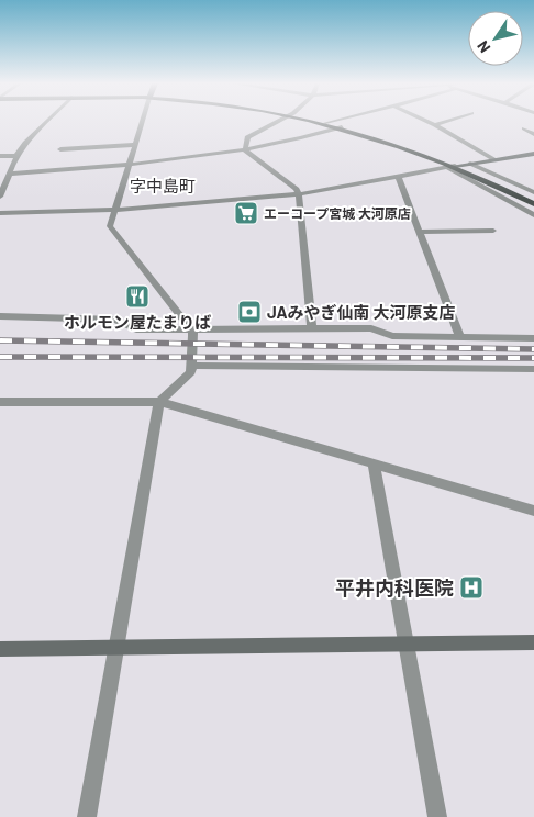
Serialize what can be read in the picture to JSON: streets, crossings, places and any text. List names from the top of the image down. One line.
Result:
{"districts":["字中島町"],"places":{"supermarket":["エーコープ宮城 大河原店"],"restaurant":["ホルモン屋たまりば"],"bank":["JAみやぎ仙南 大河原支店"],"hospital":["平井内科医院"]},"north":"bottom left"}
